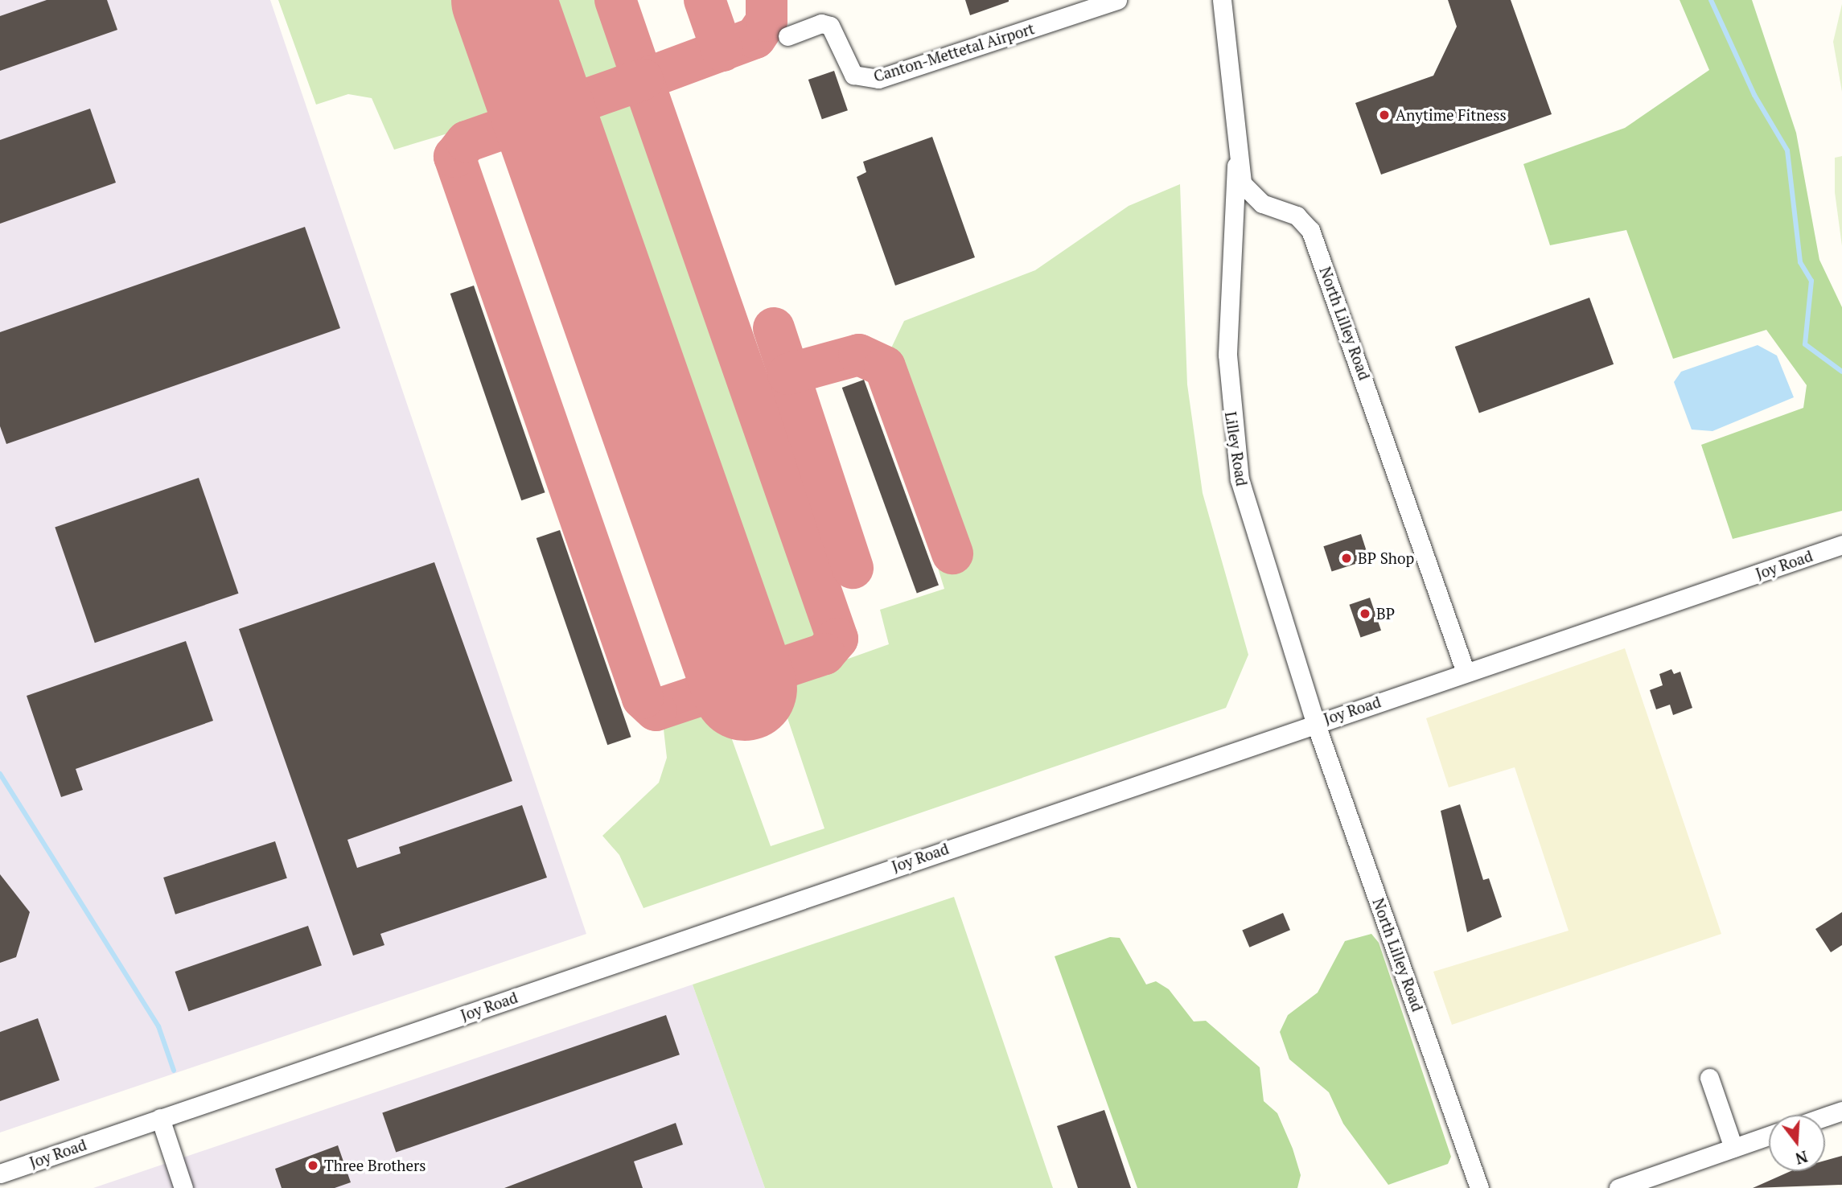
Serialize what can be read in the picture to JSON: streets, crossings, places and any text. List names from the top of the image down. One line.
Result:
{"streets":{"street":["Canton-Mettetal Airport","North Lilley Road","Lilley Road","Joy Road"]},"crossings":[["North Lilley Road","Lilley Road"],["North Lilley Road","Joy Road"],["Lilley Road","Joy Road"]],"places":["Anytime Fitness","BP Shop","BP","Three Brothers"],"north":"bottom"}
